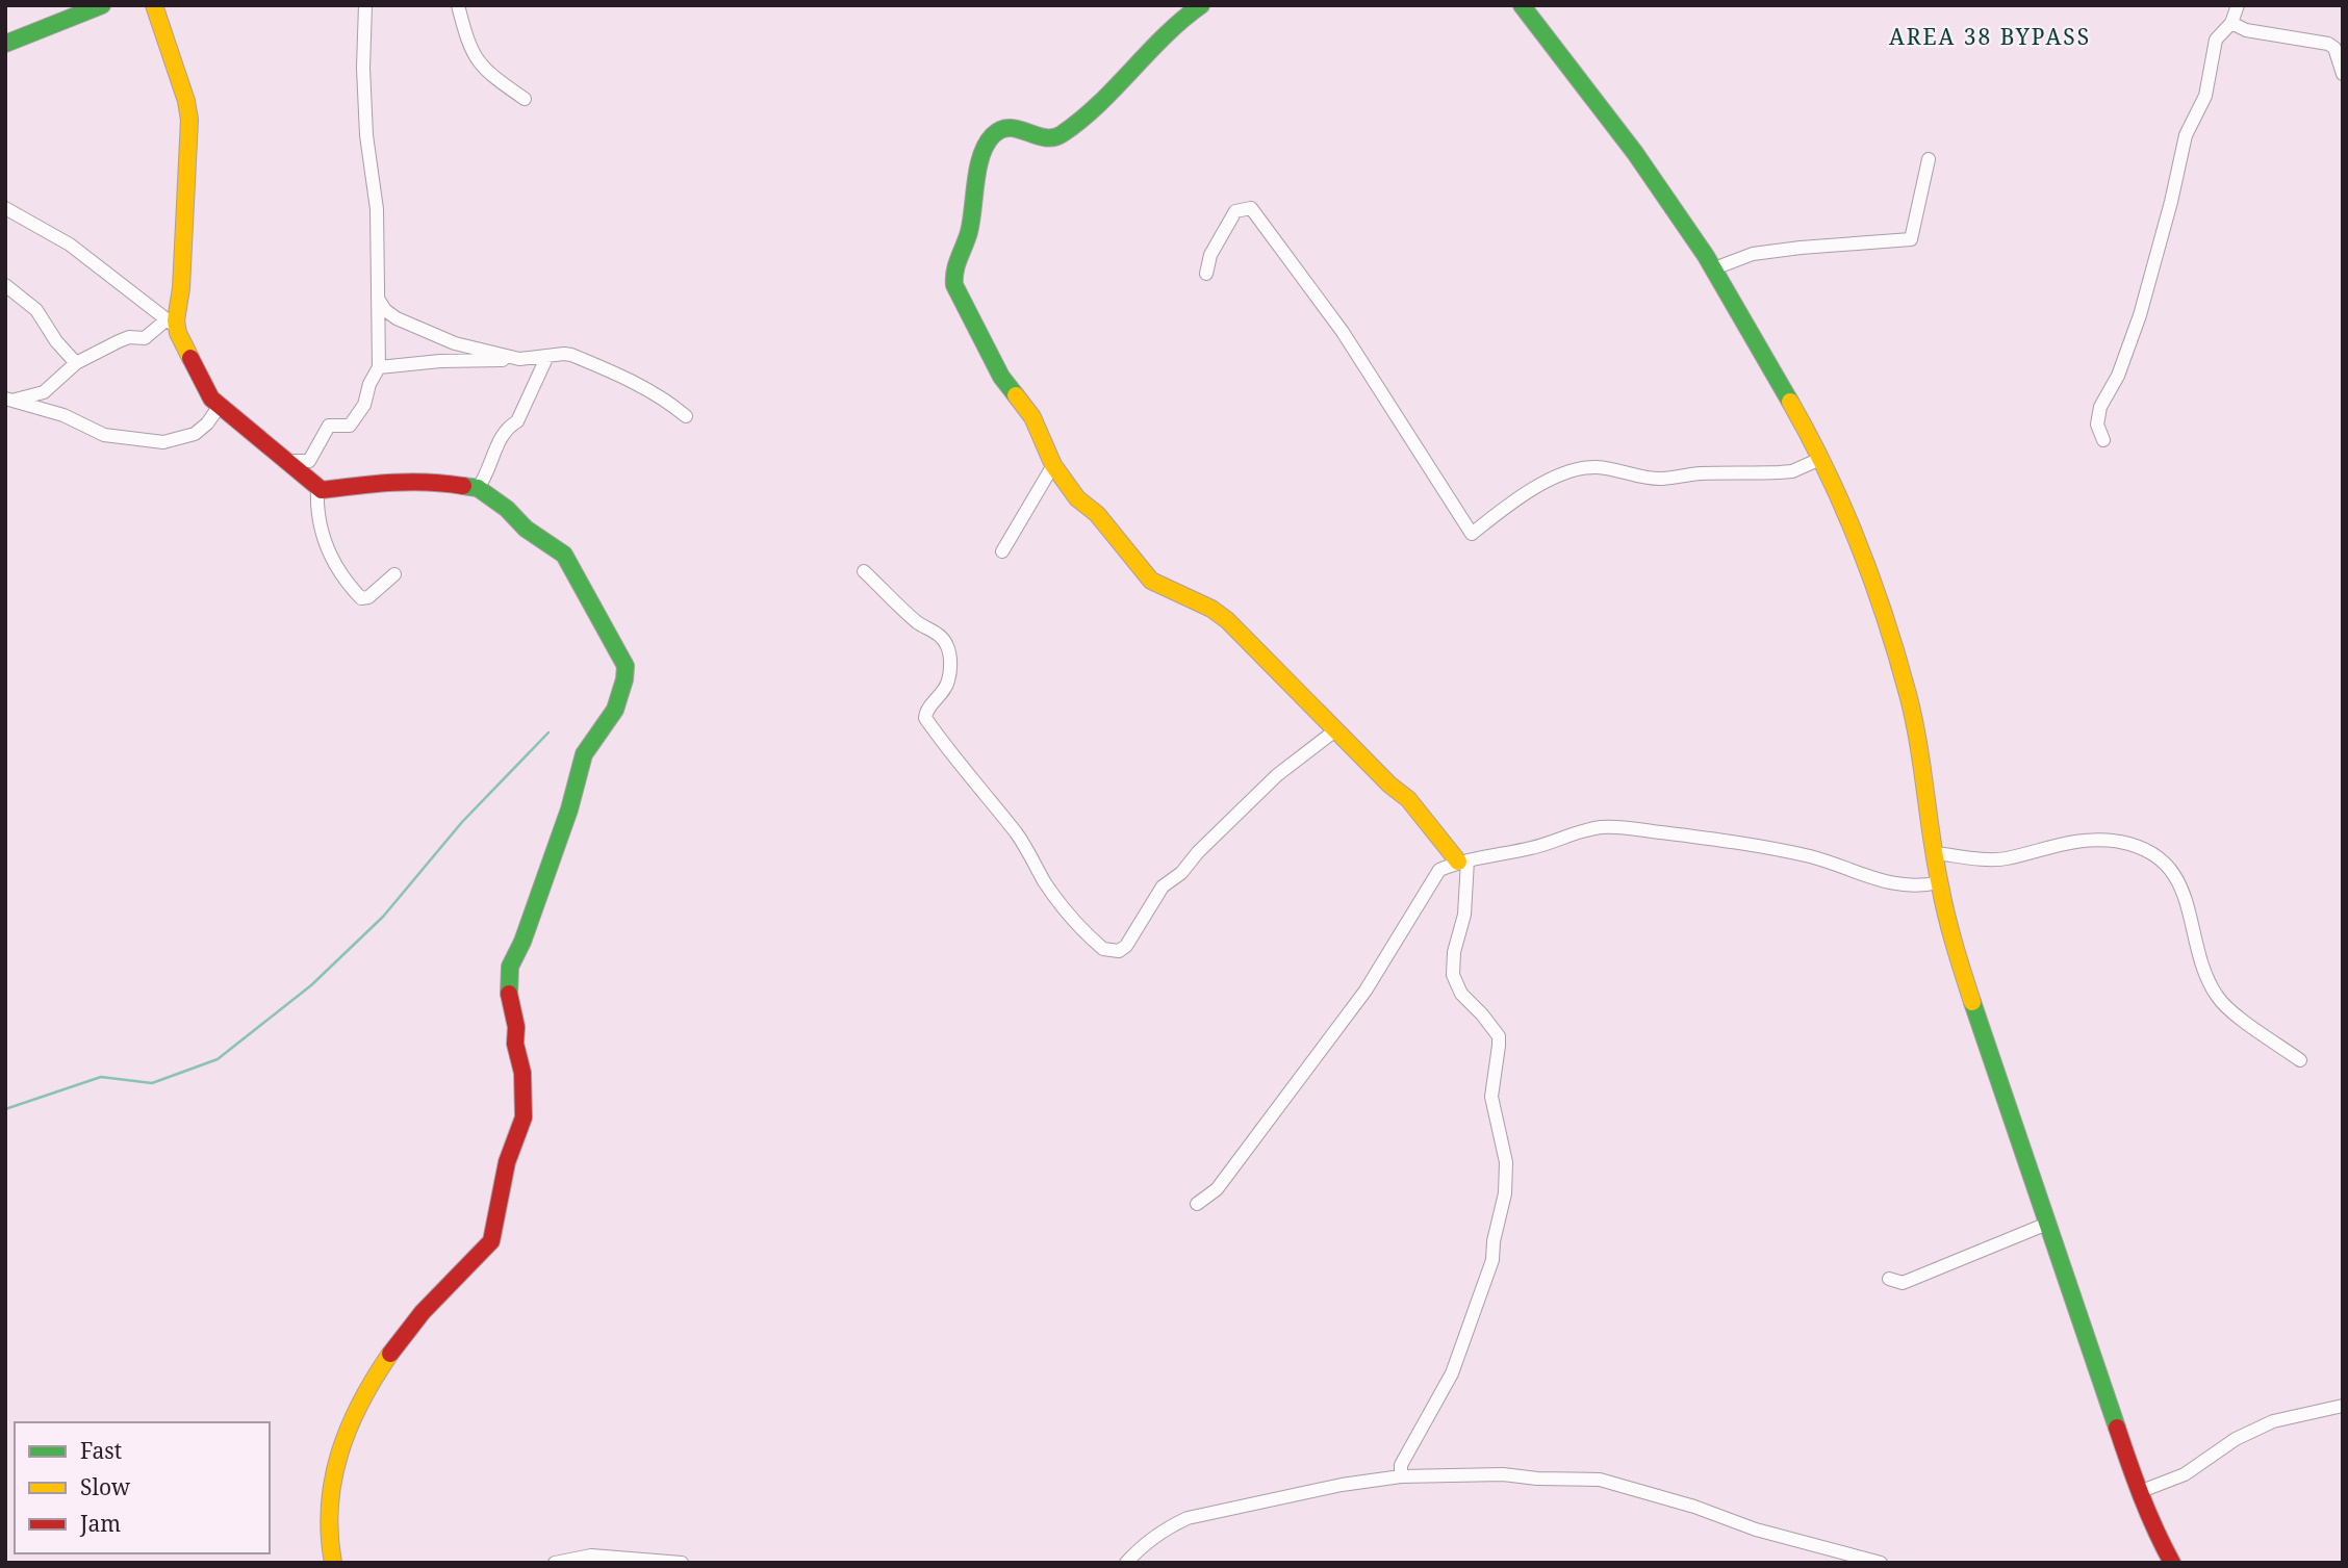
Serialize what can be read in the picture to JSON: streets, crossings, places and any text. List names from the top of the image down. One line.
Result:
{"districts":["AREA 38 BYPASS"],"legend":["Fast","Slow","Jam"]}
